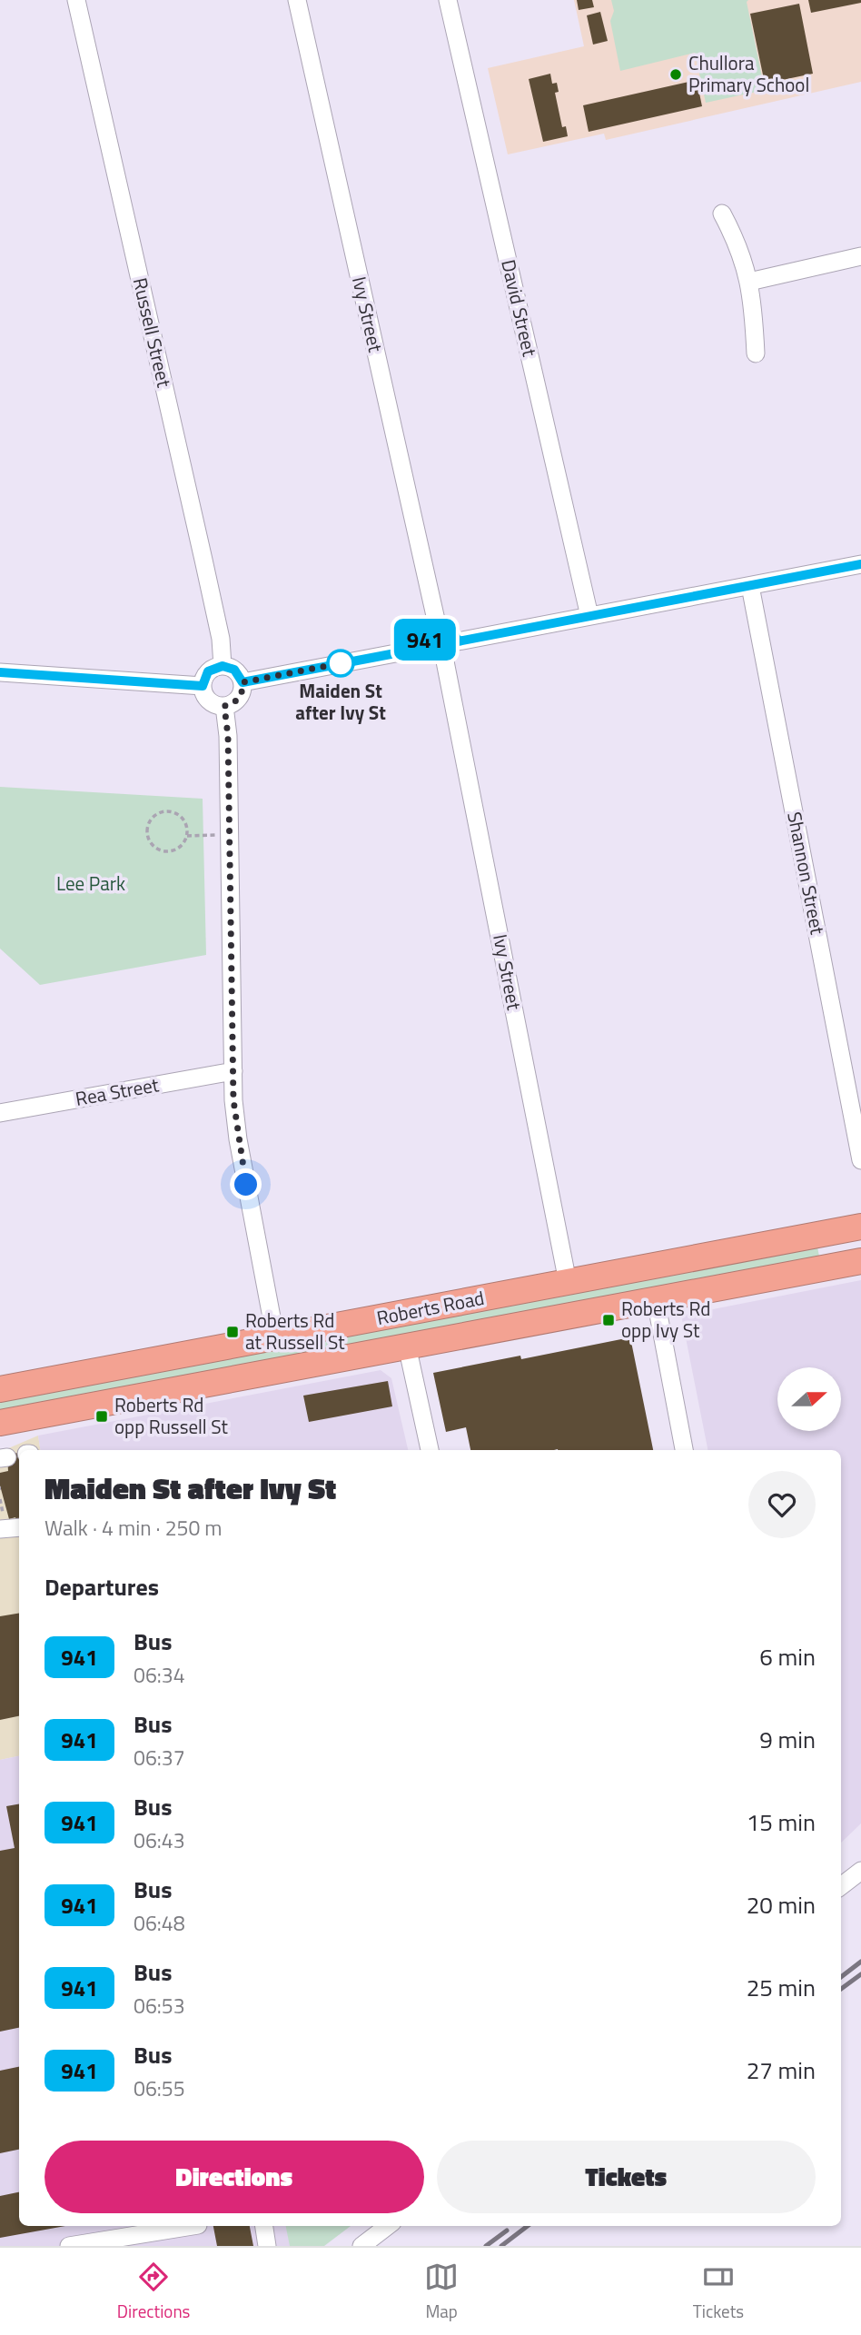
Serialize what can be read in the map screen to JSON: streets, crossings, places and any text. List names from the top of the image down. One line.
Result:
{"streets":{"highway":["Roberts Road"],"street":["David Street","Ivy Street","Russell Street","Shannon Street","Rea Street"]},"crossings":[["Ivy Street","Roberts Road"]],"parks":["Lee Park"],"places":{"other":["Chullora Primary School","Maiden St after Ivy St"],"transit":["Roberts Rd opp Ivy St","Roberts Rd at Russell St","Roberts Rd opp Russell St"]},"lines":["bus line 941"],"north":"right","page":{"on_map":"941","heading":[["Maiden St after Ivy St","Walk · 4 min · 250 m"],"Departures"],"list":[{"mark":"941","name":"Bus","note":"06:34","value":"6 min"},{"mark":"941","name":"Bus","note":"06:37","value":"9 min"},{"mark":"941","name":"Bus","note":"06:43","value":"15 min"},{"mark":"941","name":"Bus","note":"06:48","value":"20 min"},{"mark":"941","name":"Bus","note":"06:53","value":"25 min"},{"mark":"941","name":"Bus","note":"06:55","value":"27 min"}],"buttons":["Directions","Tickets"],"tabs":["Directions","Map","Tickets"]}}
